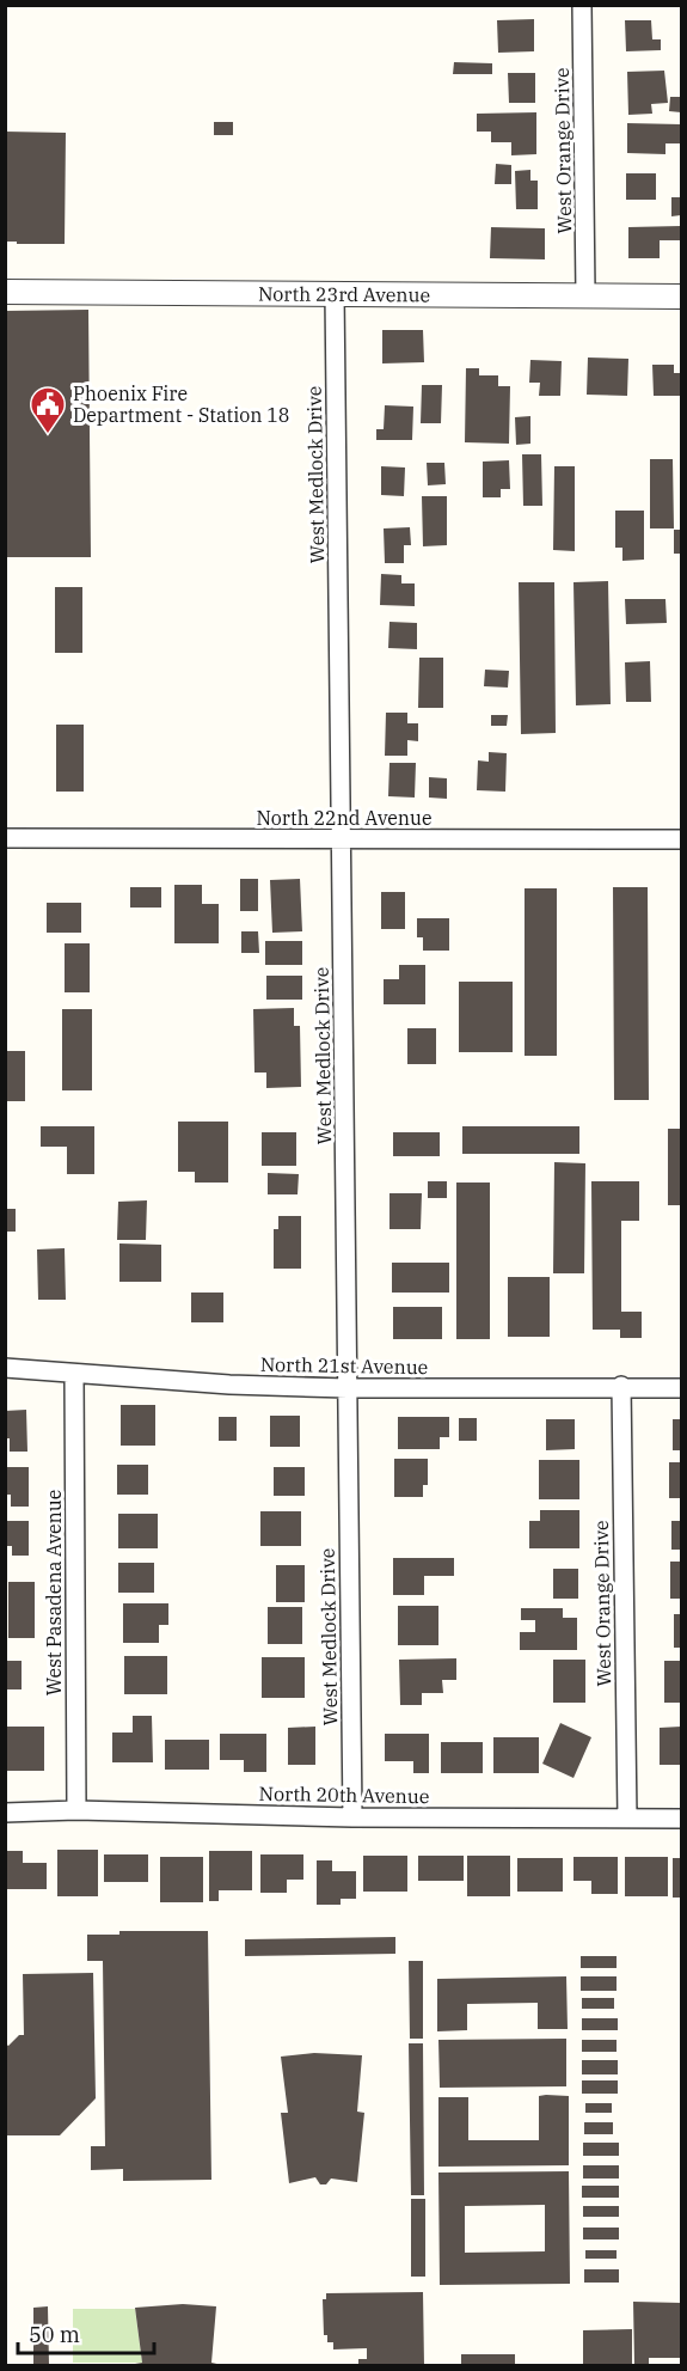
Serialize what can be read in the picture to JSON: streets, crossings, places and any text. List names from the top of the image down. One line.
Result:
{"streets":{"street":["West Orange Drive","North 23rd Avenue","West Medlock Drive","North 22nd Avenue","North 21st Avenue","West Pasadena Avenue","North 20th Avenue"]},"crossings":[["West Orange Drive","North 23rd Avenue"],["West Orange Drive","North 21st Avenue"],["West Orange Drive","North 20th Avenue"],["North 23rd Avenue","West Medlock Drive"],["West Medlock Drive","North 22nd Avenue"],["West Medlock Drive","North 21st Avenue"],["West Medlock Drive","North 20th Avenue"],["North 21st Avenue","West Pasadena Avenue"],["West Pasadena Avenue","North 20th Avenue"]],"places":{"public building":["Phoenix Fire Department - Station 18"]},"scale_bar":"50 m"}
